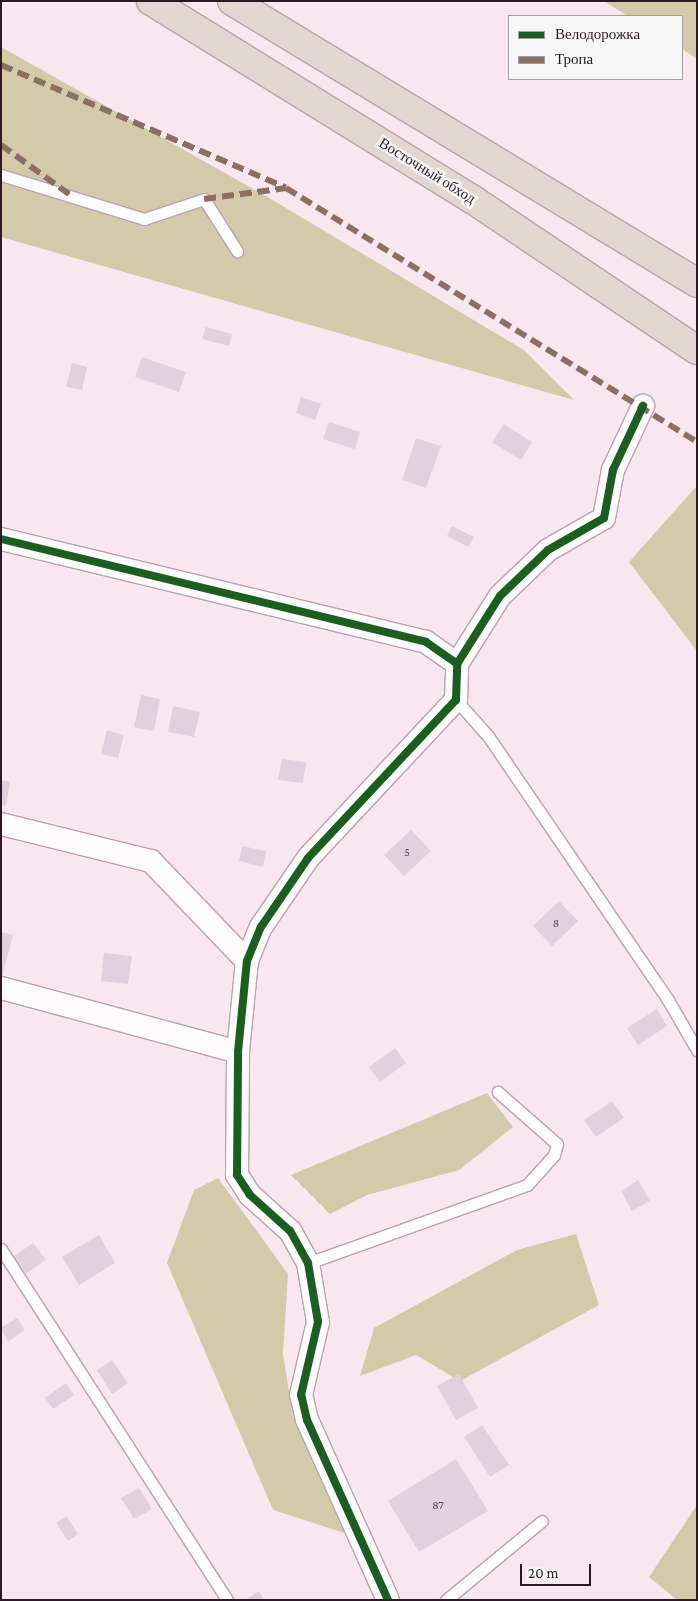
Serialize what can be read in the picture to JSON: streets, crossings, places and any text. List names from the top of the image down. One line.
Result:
{"streets":{"highway":["Восточный обход"]},"house_numbers":["5","8","87"],"legend":["Велодорожка","Тропа"],"scale_bar":"20 m"}
